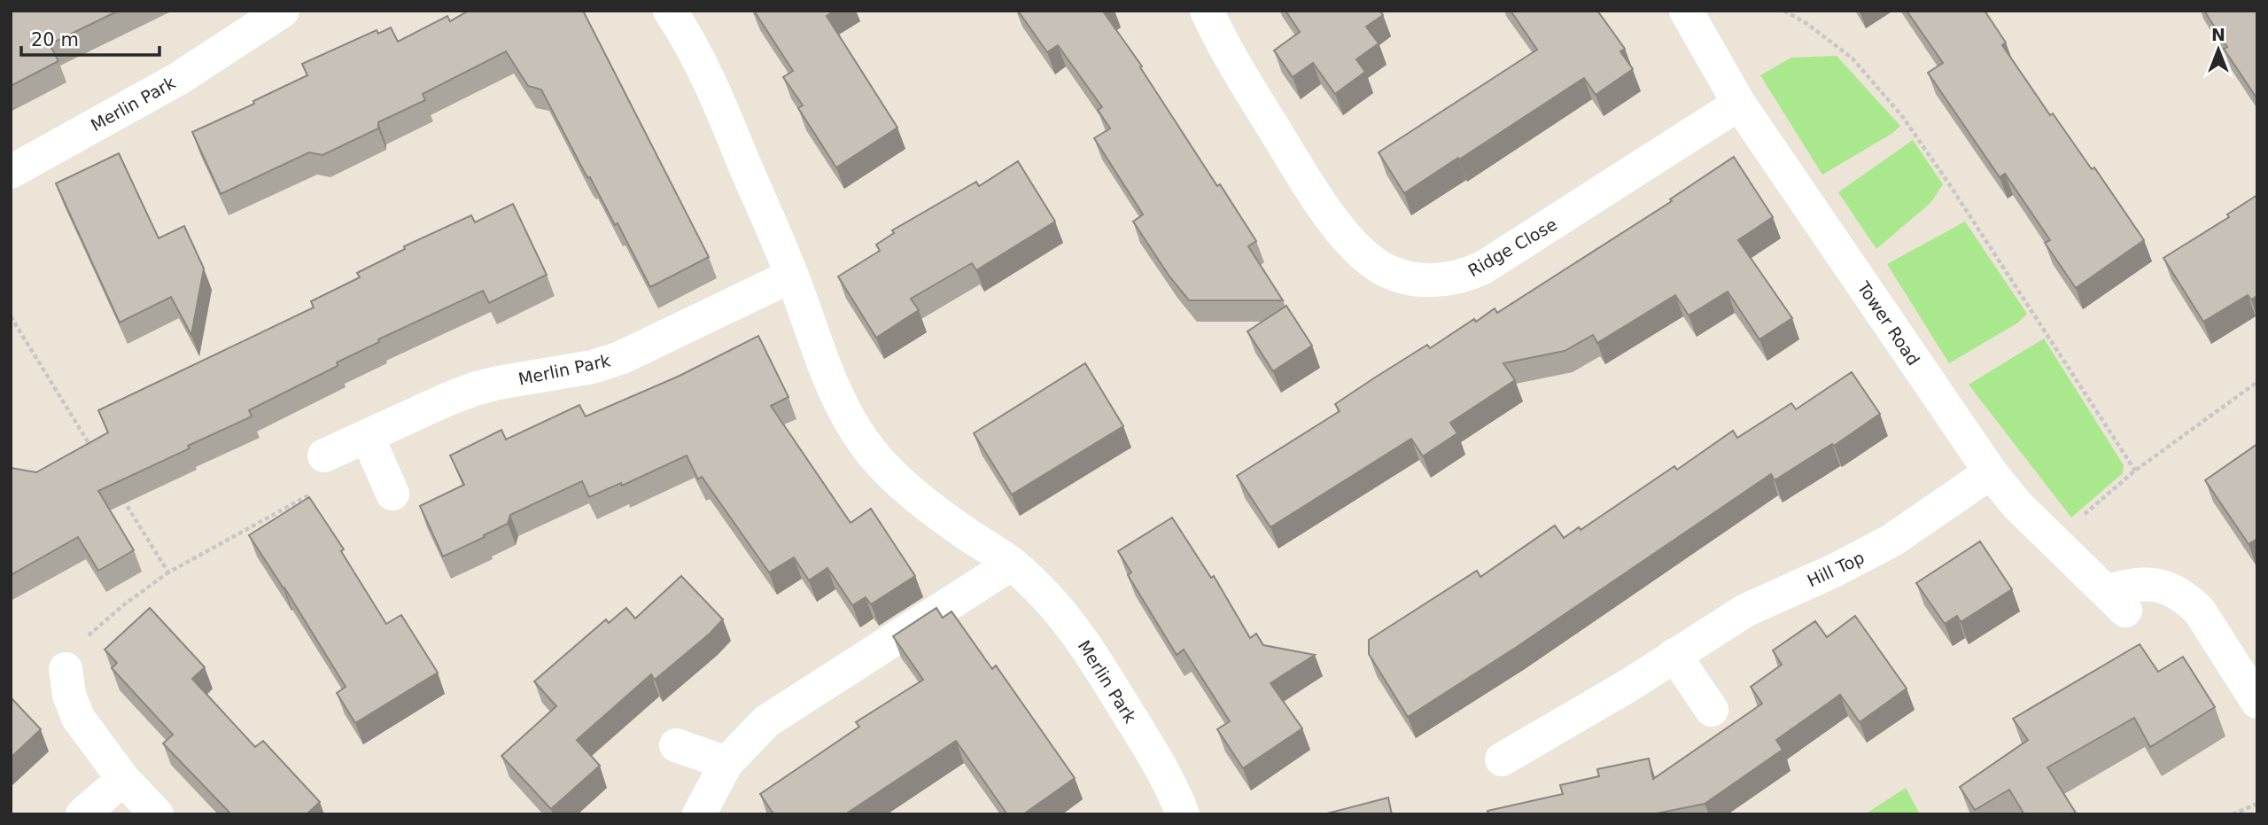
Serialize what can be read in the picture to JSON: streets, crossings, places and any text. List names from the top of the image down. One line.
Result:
{"streets":{"street":["Merlin Park","Ridge Close","Tower Road","Hill Top"]},"crossings":[["Ridge Close","Tower Road"],["Tower Road","Hill Top"]],"scale_bar":"20 m","north":"top"}
